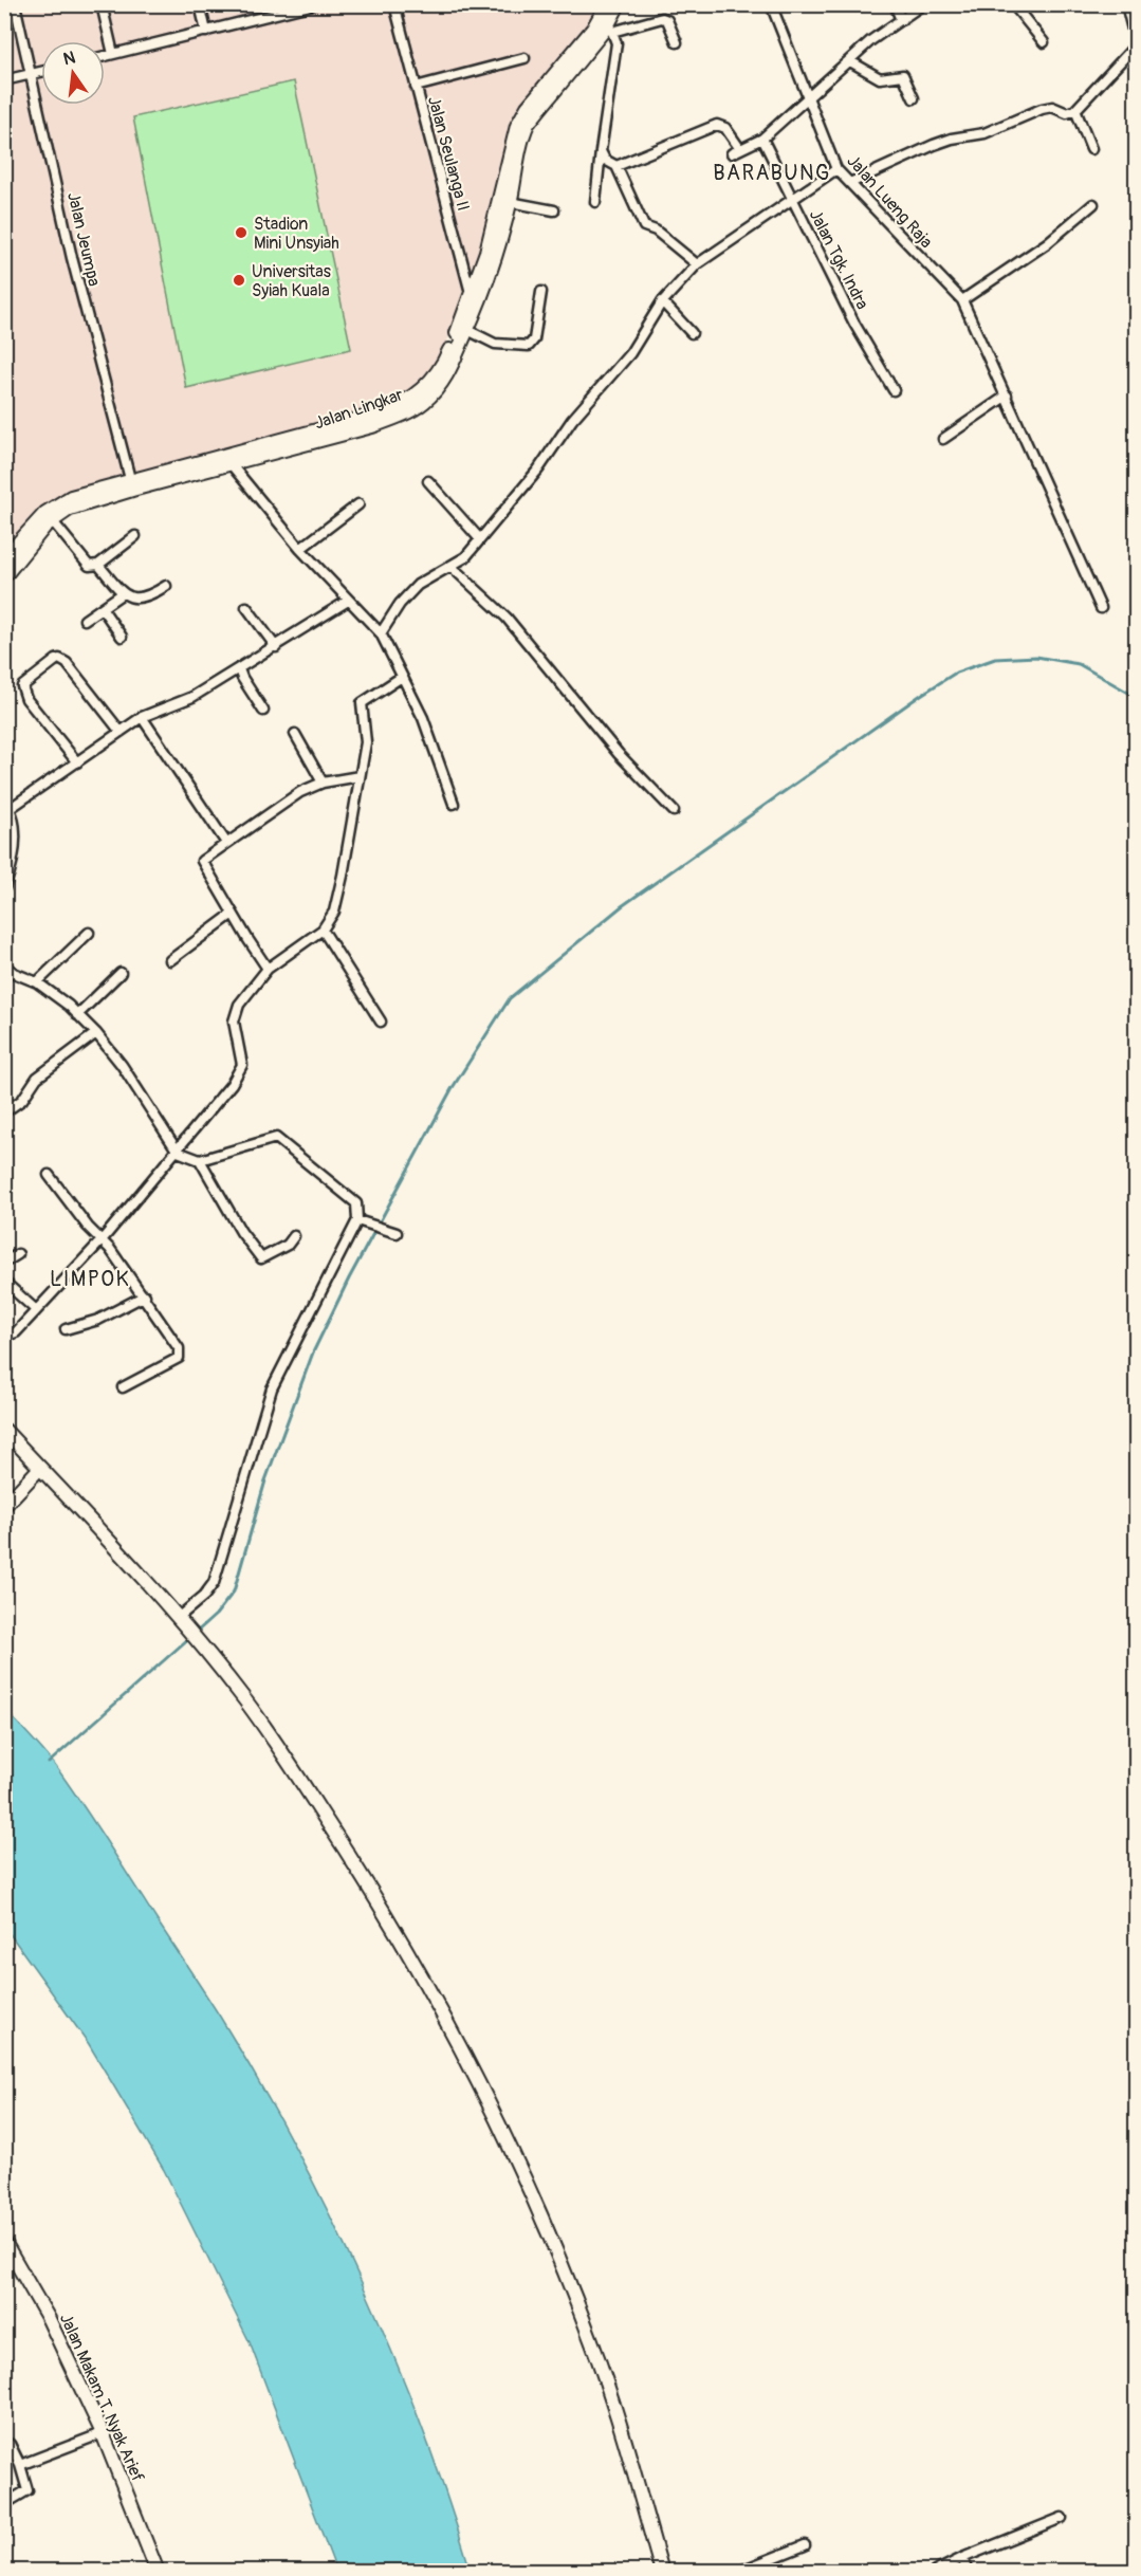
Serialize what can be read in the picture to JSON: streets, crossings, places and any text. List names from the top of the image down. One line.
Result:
{"streets":{"street":["Jalan Seulanga II","Jalan Lueng Raja","Jalan Jeumpa","Jalan Tgk. Indra","Jalan Lingkar","Jalan Makam T. Nyak Arief"]},"crossings":[["Jalan Seulanga II","Jalan Lingkar"]],"districts":["BARABUNG","LIMPOK"],"places":["Stadion Mini Unsyiah","Universitas Syiah Kuala"],"north":"top"}
